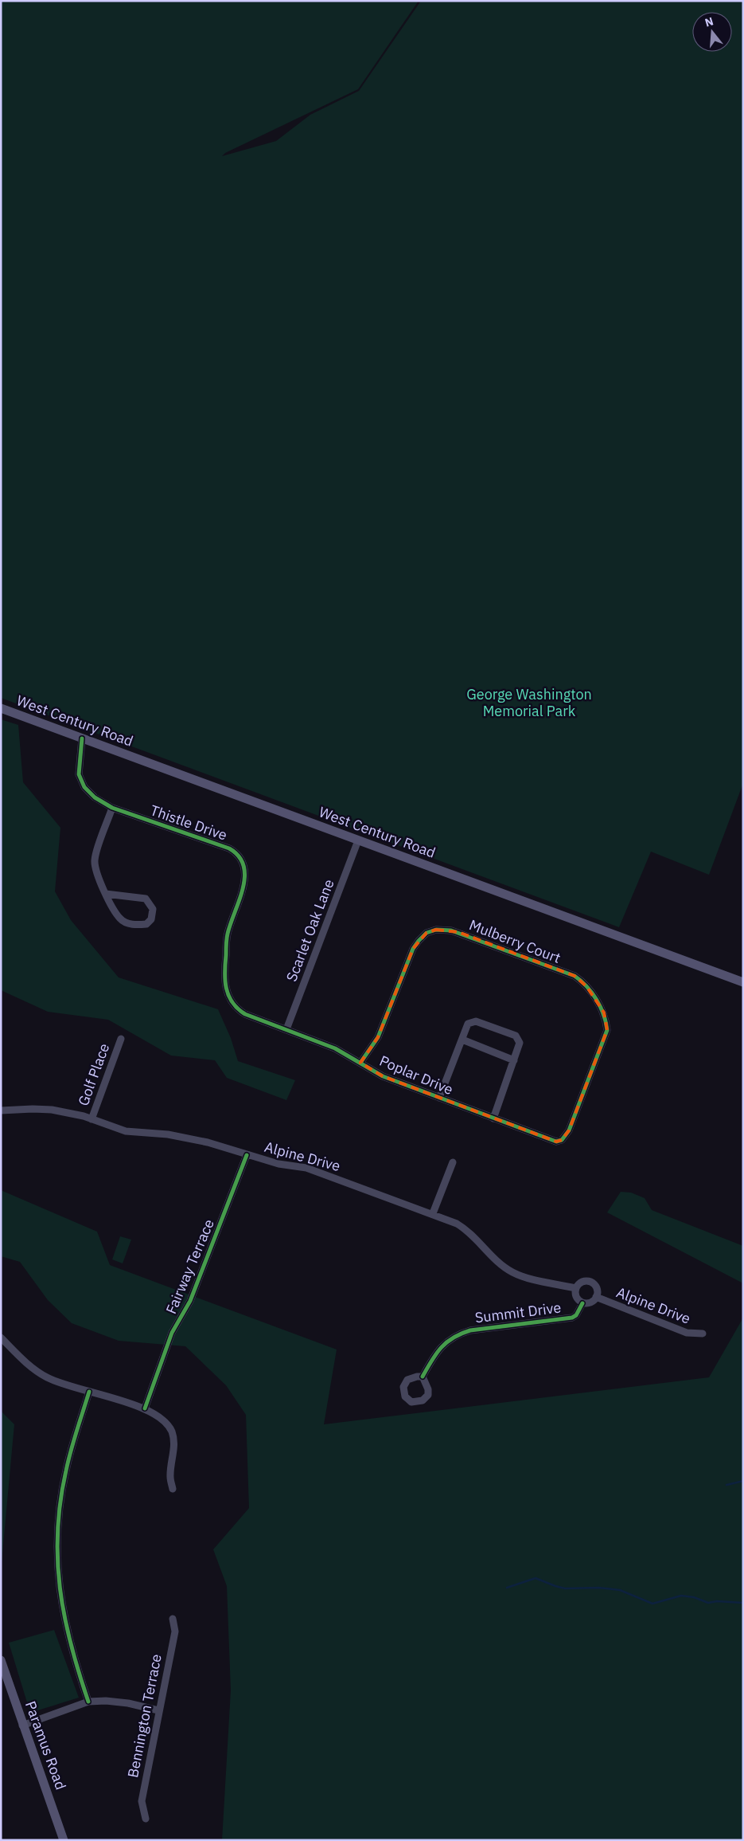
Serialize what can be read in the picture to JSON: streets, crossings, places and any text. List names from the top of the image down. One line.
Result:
{"streets":{"main road":["West Century Road","Paramus Road"],"street":["Thistle Drive","Scarlet Oak Lane","Mulberry Court","Golf Place","Poplar Drive","Alpine Drive","Fairway Terrace","Summit Drive","Bennington Terrace"]},"crossings":[["West Century Road","Thistle Drive"],["West Century Road","Scarlet Oak Lane"],["Thistle Drive","Poplar Drive"],["Scarlet Oak Lane","Poplar Drive"],["Mulberry Court","Poplar Drive"],["Golf Place","Alpine Drive"],["Alpine Drive","Fairway Terrace"],["Alpine Drive","Summit Drive"]],"parks":["George Washington Memorial Park"],"north":"top"}
